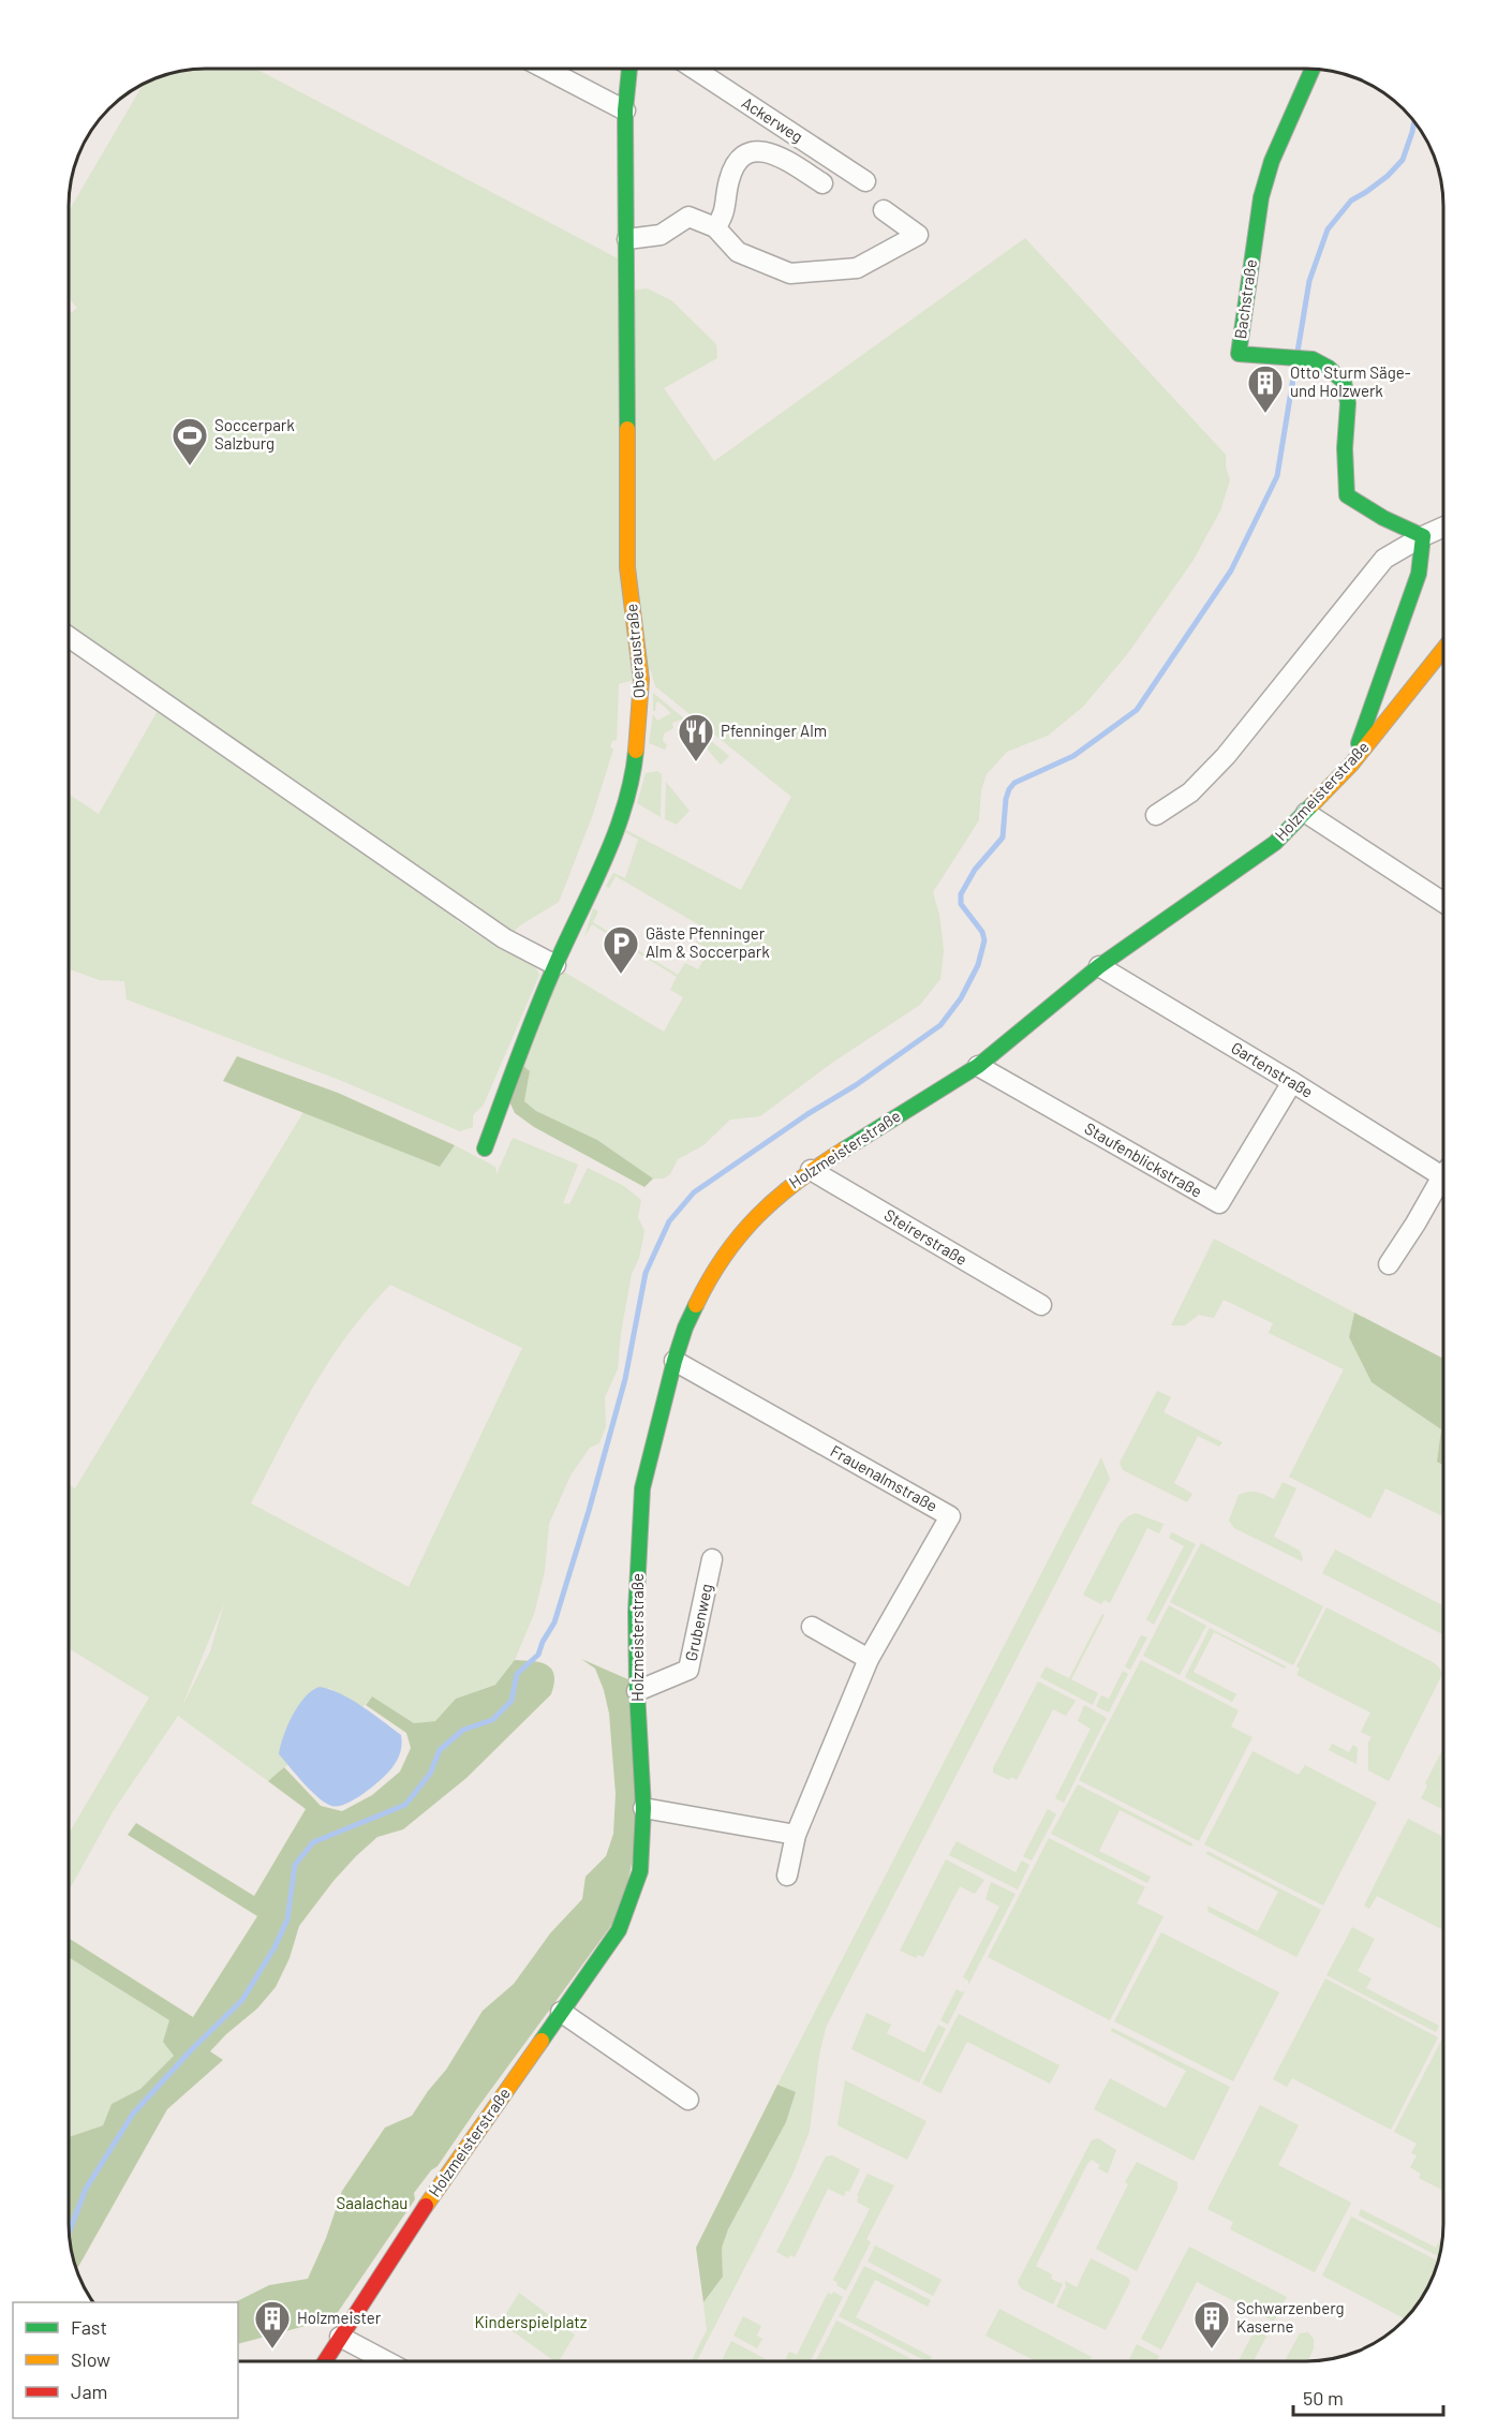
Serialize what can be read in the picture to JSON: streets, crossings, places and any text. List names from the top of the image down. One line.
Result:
{"streets":{"street":["Ackerweg","Bachstraße","Oberaustraße","Holzmeisterstraße","Gartenstraße","Staufenblickstraße","Steirerstraße","Frauenalmstraße","Grubenweg"]},"crossings":[["Holzmeisterstraße","Gartenstraße"],["Holzmeisterstraße","Staufenblickstraße"],["Holzmeisterstraße","Steirerstraße"],["Holzmeisterstraße","Frauenalmstraße"],["Holzmeisterstraße","Grubenweg"],["Gartenstraße","Staufenblickstraße"]],"parks":["Saalachau","Kinderspielplatz"],"places":{"building":["Otto Sturm Säge- und Holzwerk","Holzmeister","Schwarzenberg Kaserne"],"sports":["Soccerpark Salzburg"],"restaurant":["Pfenninger Alm"],"parking":["Gäste Pfenninger Alm & Soccerpark"]},"legend":["Fast","Slow","Jam"],"scale_bar":"50 m"}
